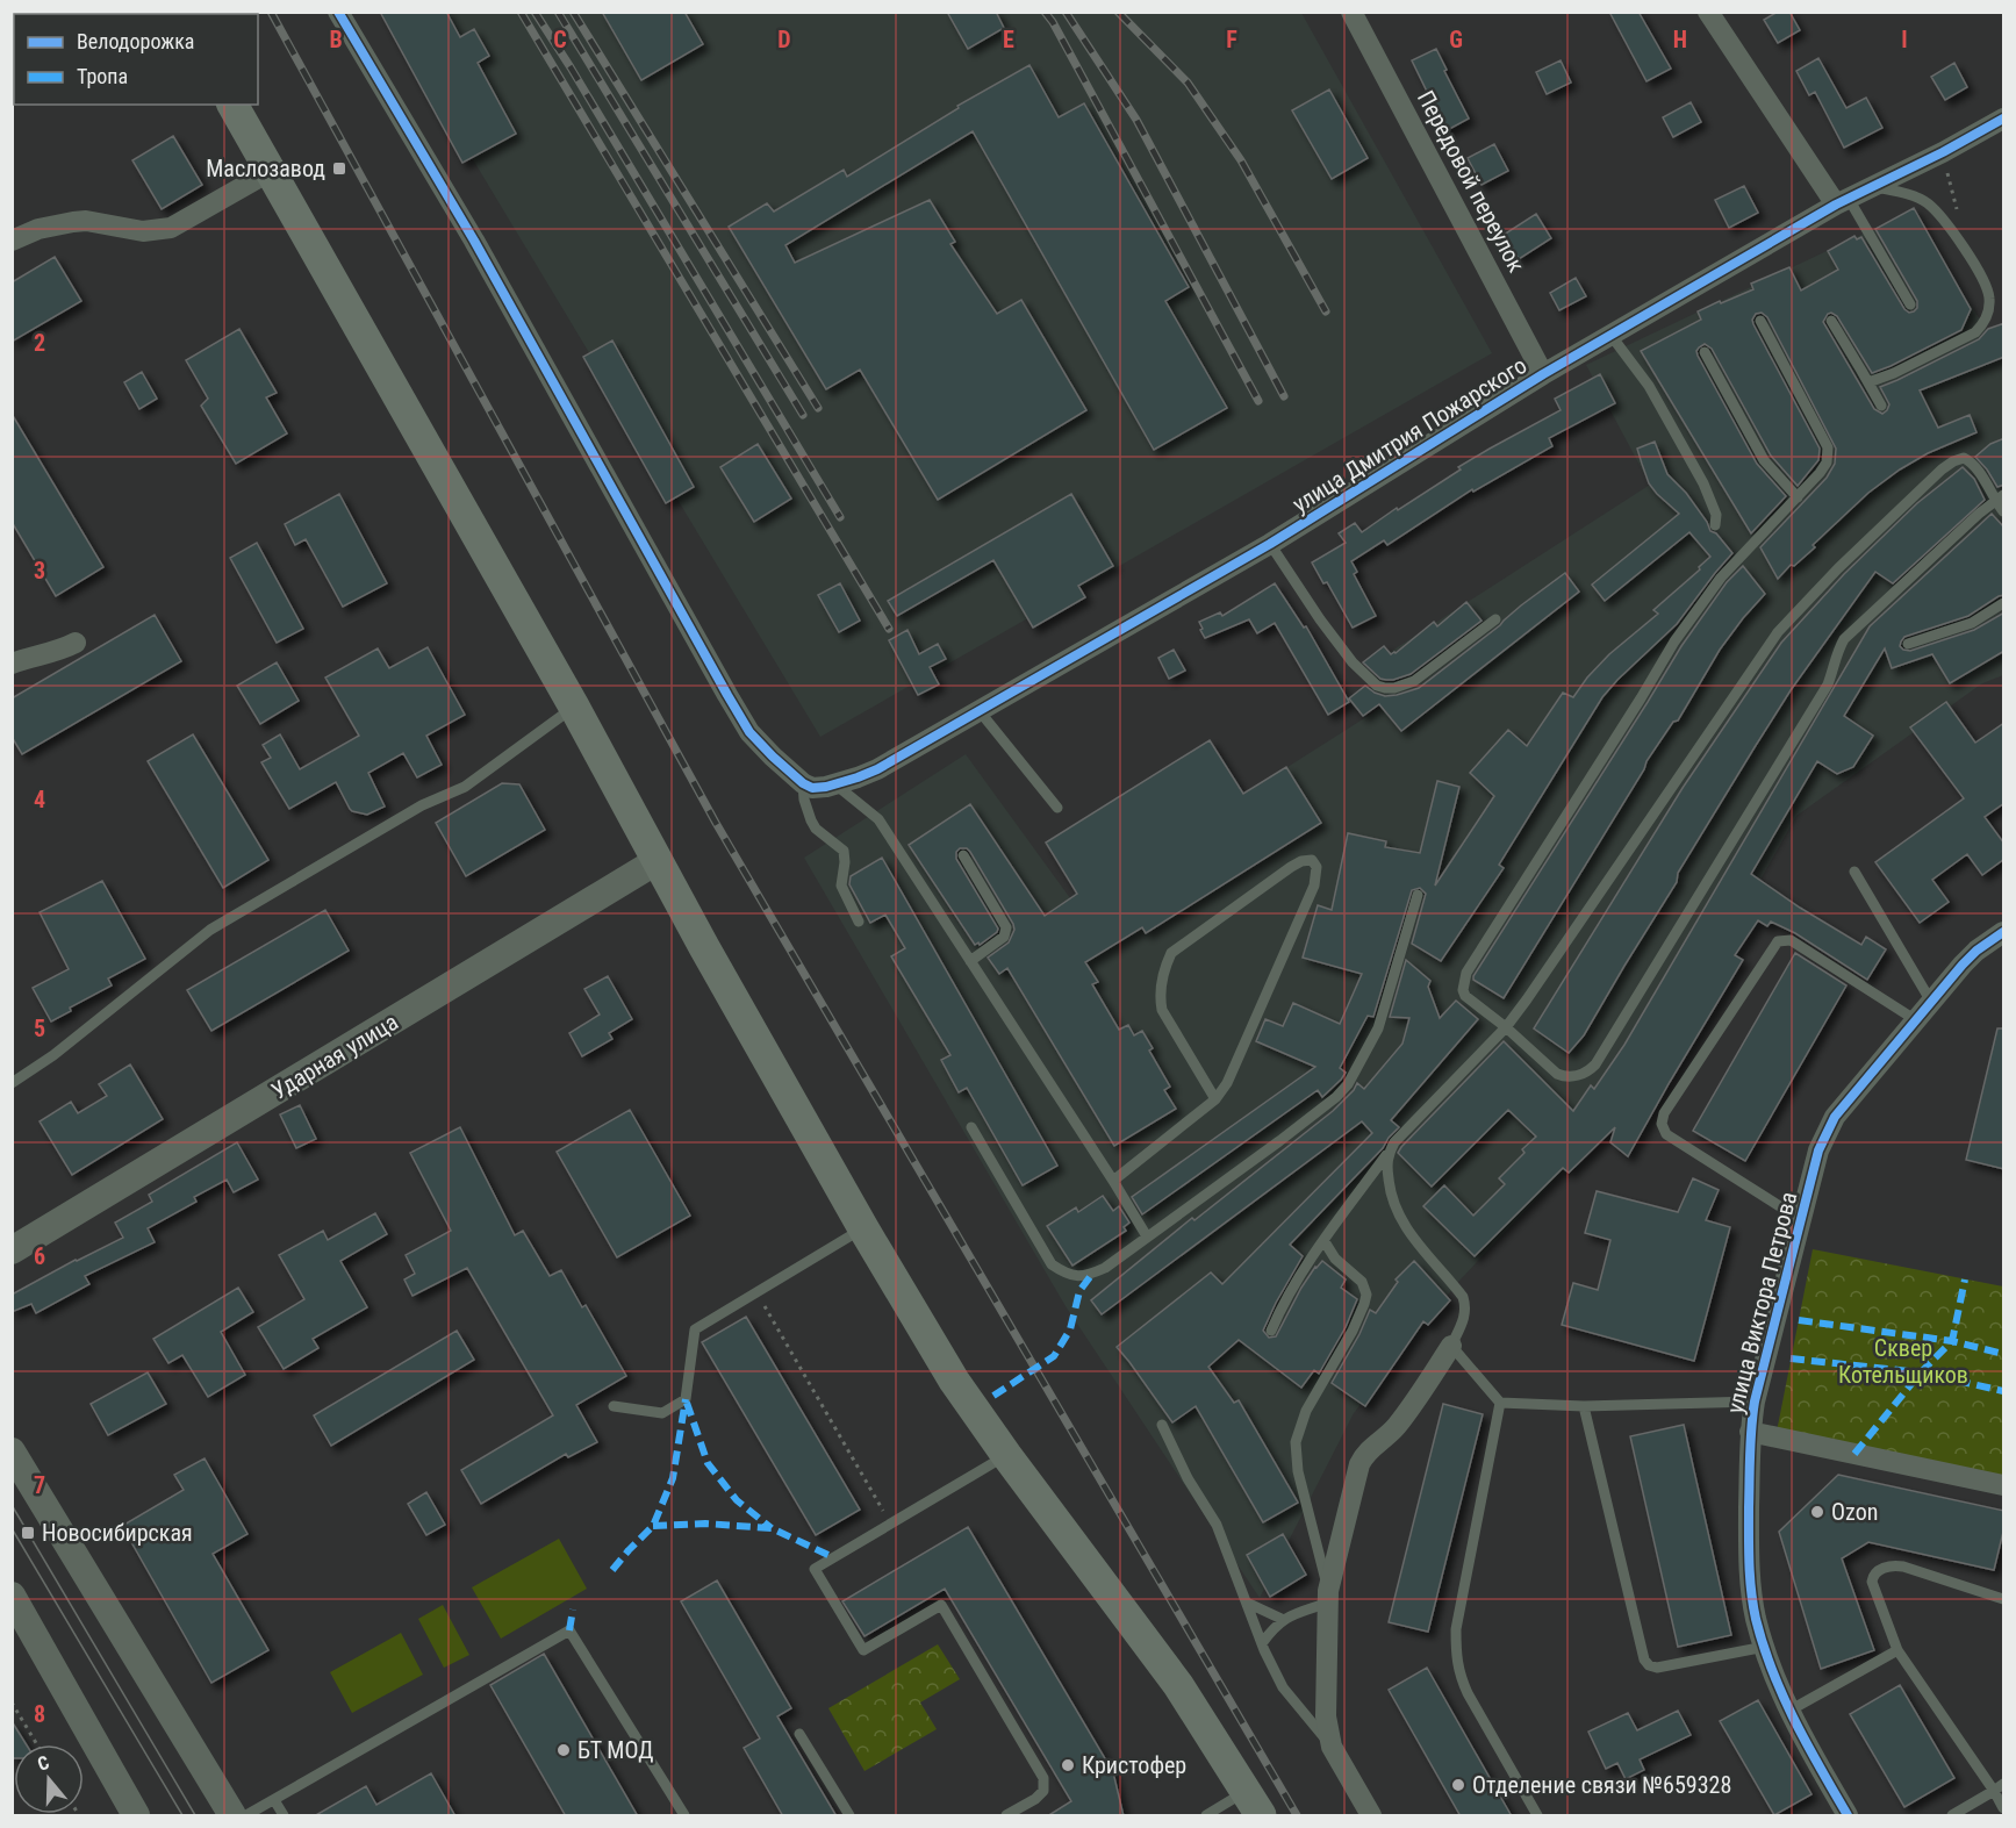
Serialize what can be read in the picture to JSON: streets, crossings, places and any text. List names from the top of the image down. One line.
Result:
{"streets":{"street":["Передовой переулок","улица Дмитрия Пожарского","Ударная улица","улица Виктора Петрова"]},"crossings":[["Передовой переулок","улица Дмитрия Пожарского"]],"parks":["Сквер Котельщиков"],"places":{"transit":["Маслозавод","Новосибирская"],"other":["Ozon","БТ МОД","Кристофер","Отделение связи №659328"]},"legend":["Велодорожка","Тропа"],"north":"top","grid":{"columns":["B","C","D","E","F","G","H","I"],"rows":["2","3","4","5","6","7","8"]}}
